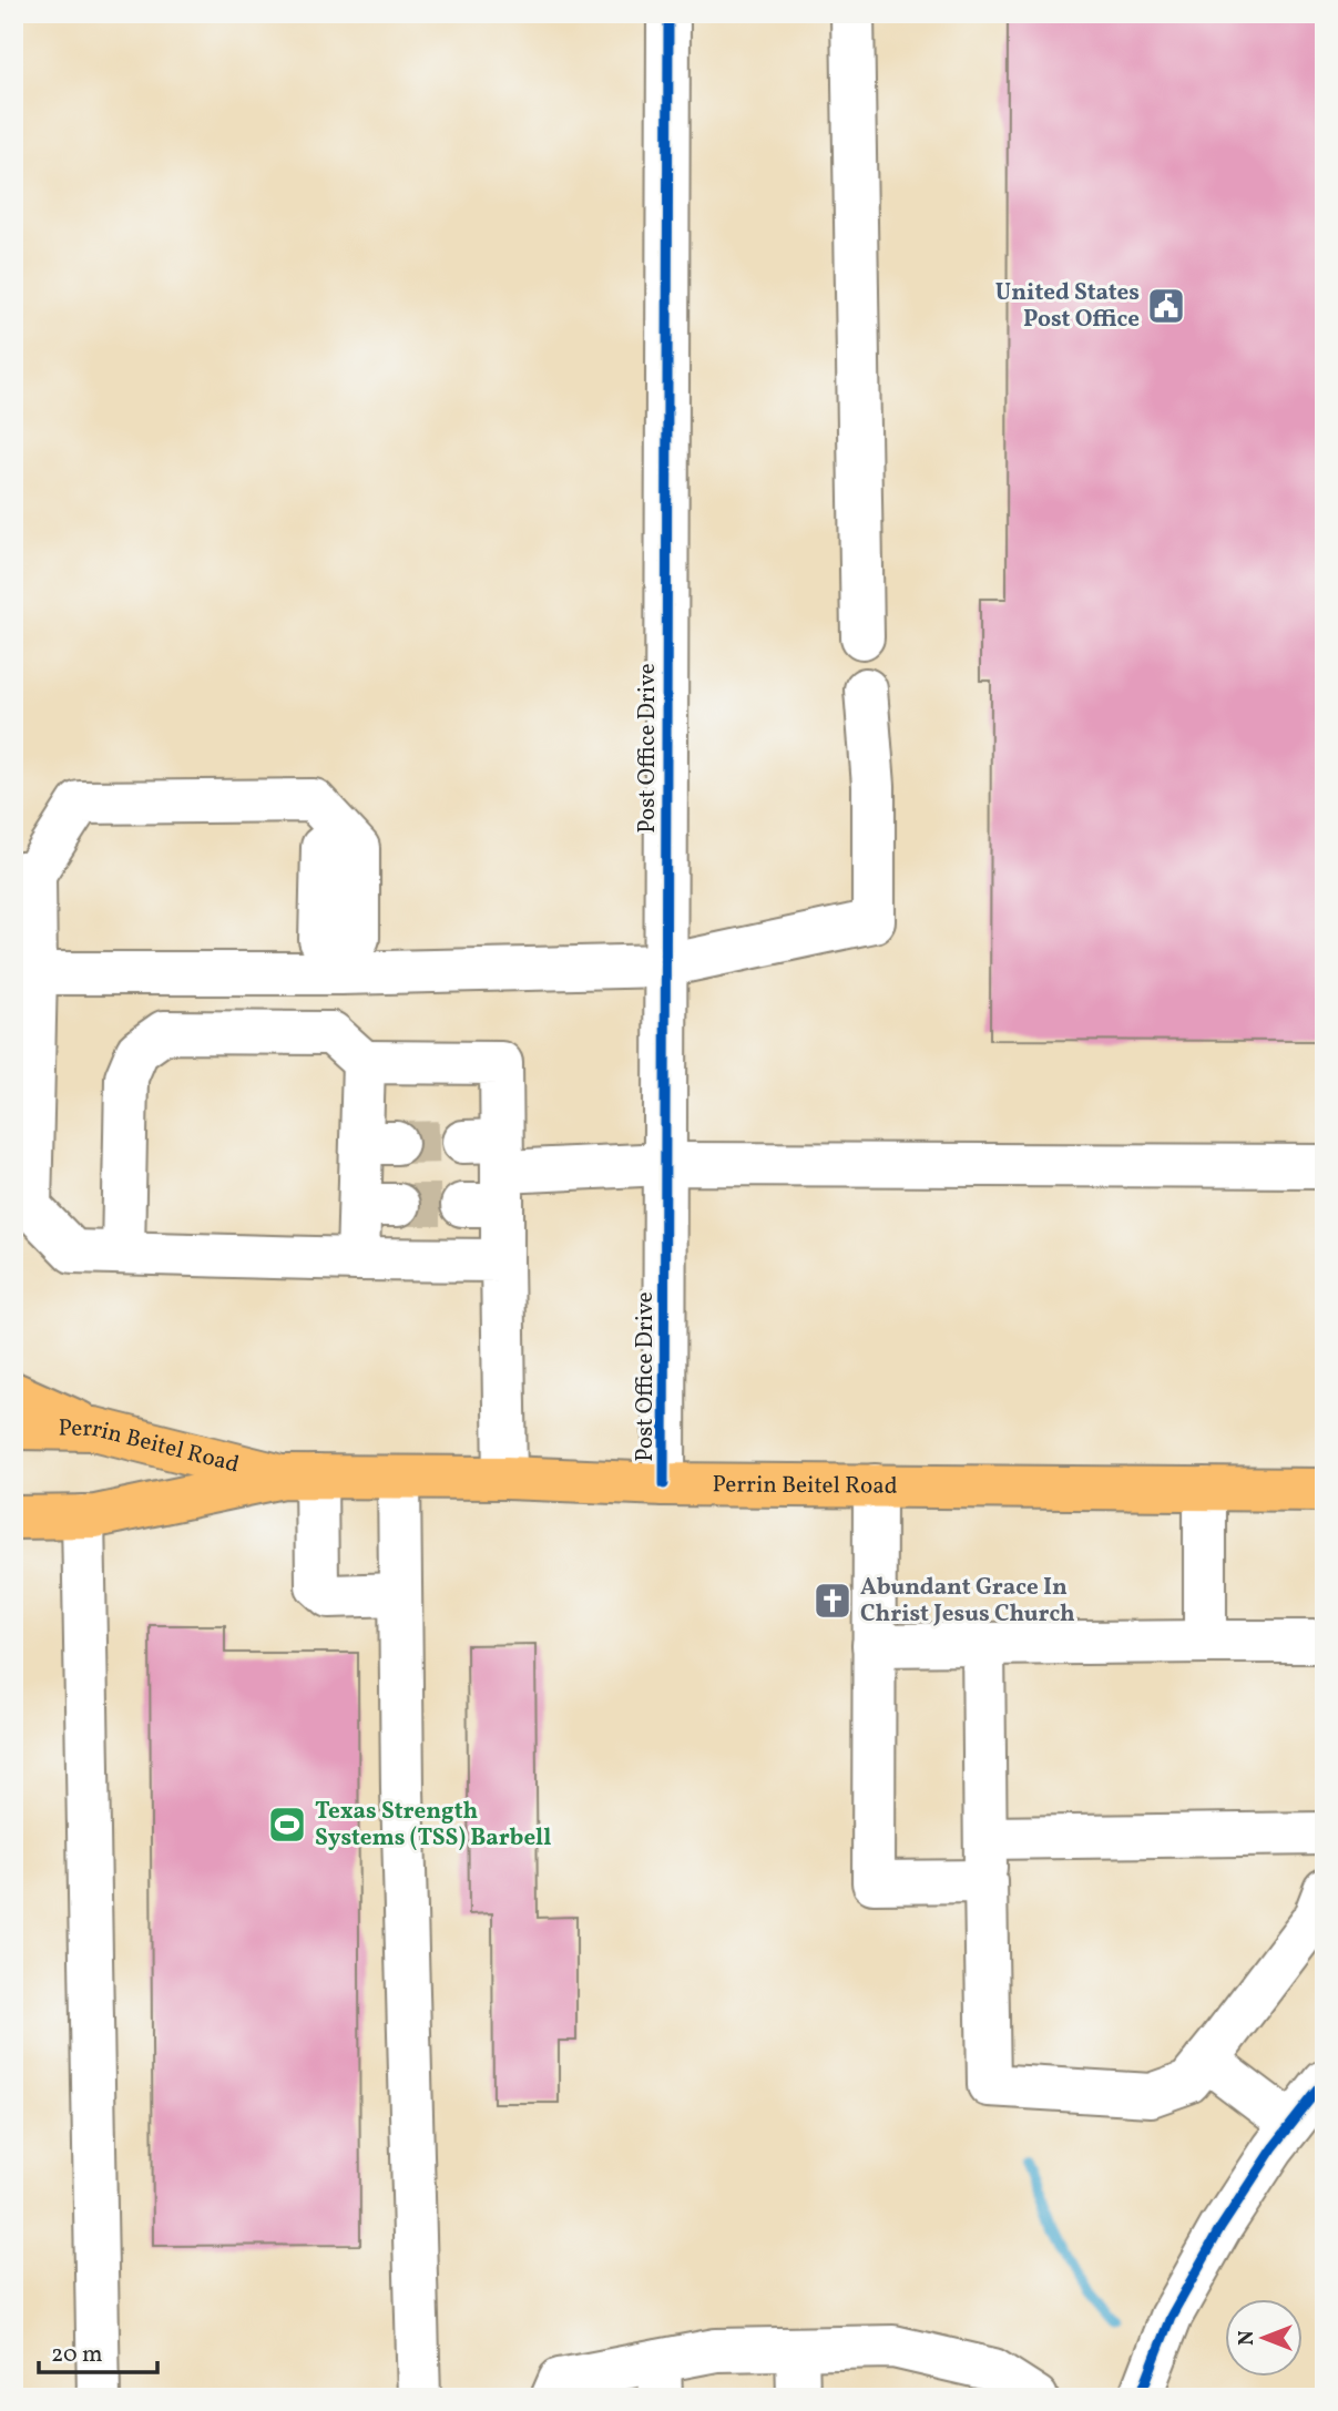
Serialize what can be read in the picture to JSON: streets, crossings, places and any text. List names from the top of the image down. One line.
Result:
{"streets":{"main road":["Perrin Beitel Road"],"street":["Post Office Drive"]},"crossings":[["Post Office Drive","Perrin Beitel Road"]],"places":{"public building":["United States Post Office"],"church":["Abundant Grace In Christ Jesus Church"],"sports":["Texas Strength Systems (TSS) Barbell"]},"scale_bar":"20 m","north":"left"}
